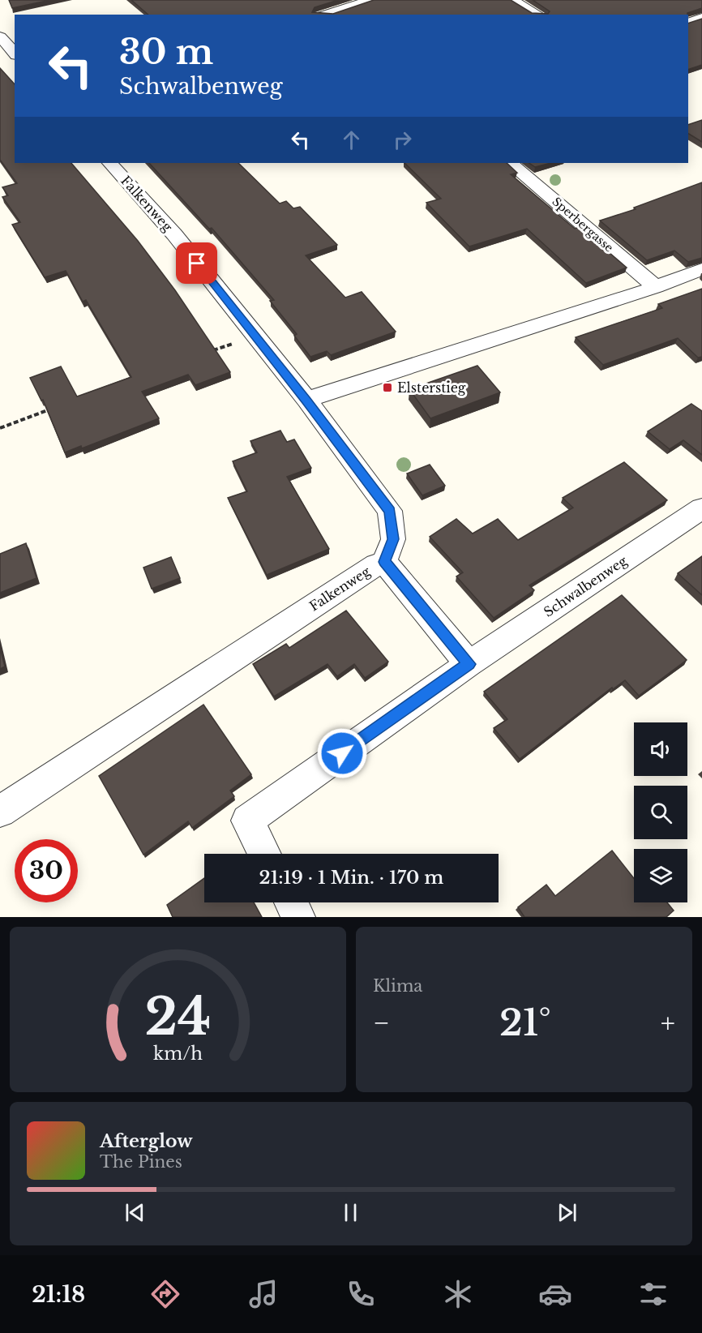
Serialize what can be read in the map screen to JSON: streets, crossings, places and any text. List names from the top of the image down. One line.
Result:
{"streets":{"street":["Falkenweg","Sperbergasse","Schwalbenweg"]},"places":{"transit":["Elsterstieg"]},"page":{"turn":["30 m","Schwalbenweg"],"limit":"30","trip":"21:19 · 1 Min. · 170 m","tile":"Klima","heat":["−","21°","+"],"song":["Afterglow","The Pines"],"tabs":"21:18","gauge":["24","km/h"]}}
